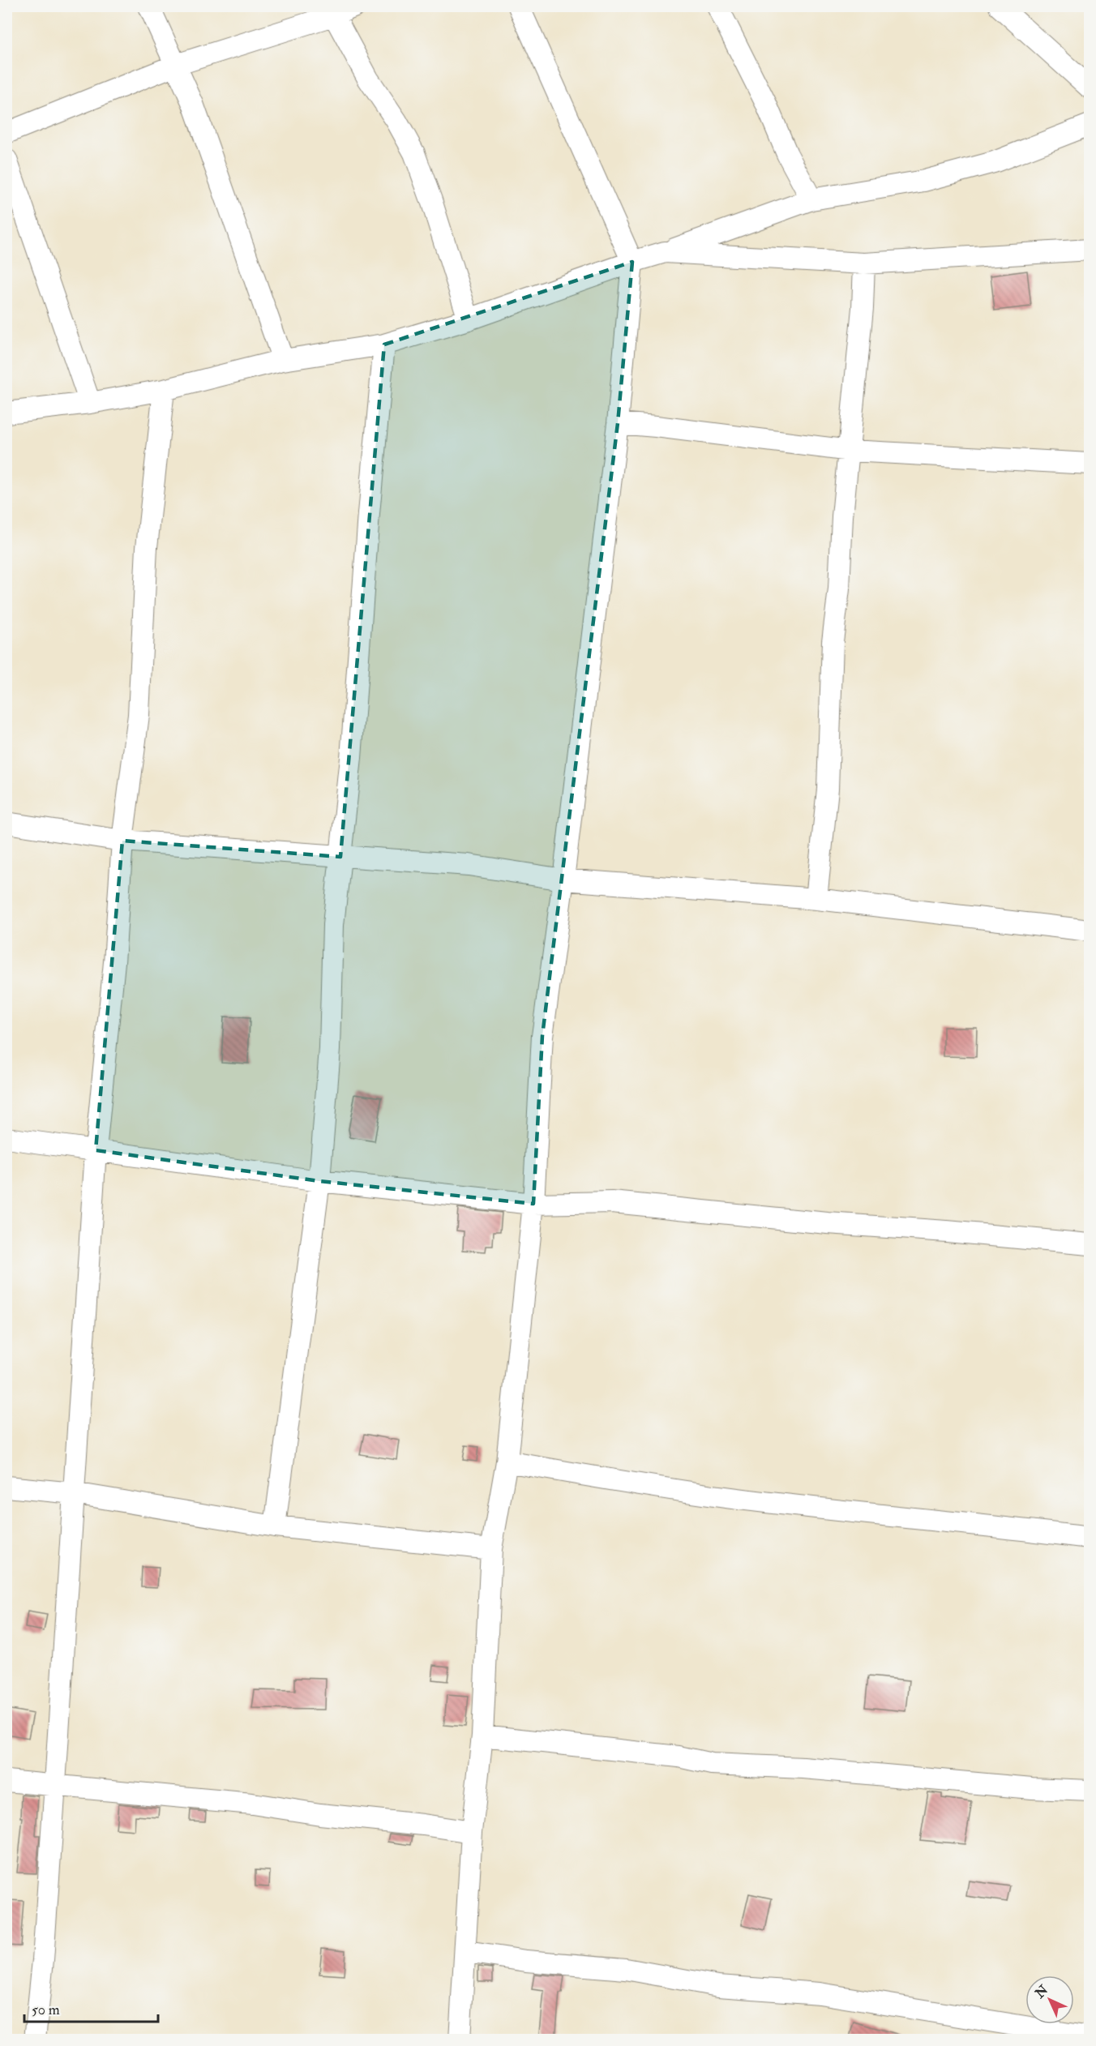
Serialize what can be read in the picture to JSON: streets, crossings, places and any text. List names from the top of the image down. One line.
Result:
{"scale_bar":"50 m","north":"top left"}
